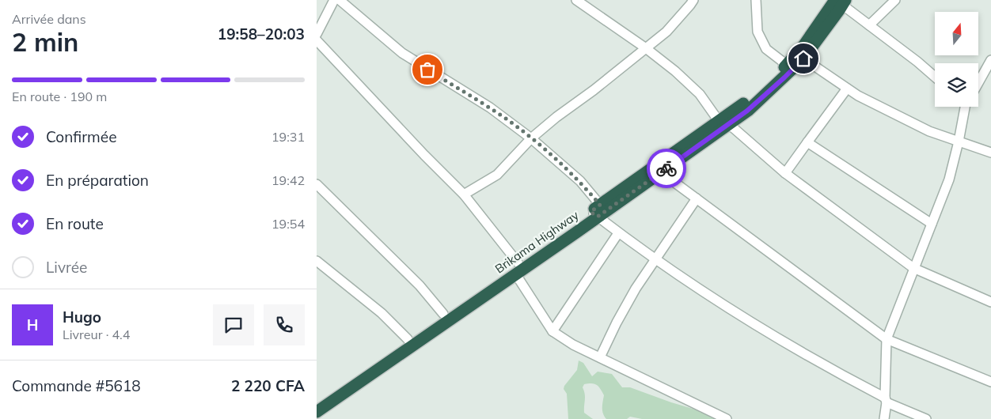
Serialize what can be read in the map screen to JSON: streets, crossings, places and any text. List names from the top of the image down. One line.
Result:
{"streets":{"highway":["Brikama Highway"]},"north":"top","page":{"heading":["2 min","Arrivée dans","19:58–20:03"],"panel":["Hugo","Livreur · 4.4","Commande #5618","2 220 CFA"],"bar":"En route · 190 m","list":[["Confirmée","19:31"],["En préparation","19:42"],["En route","19:54"],"Livrée"],"round":"H"}}
